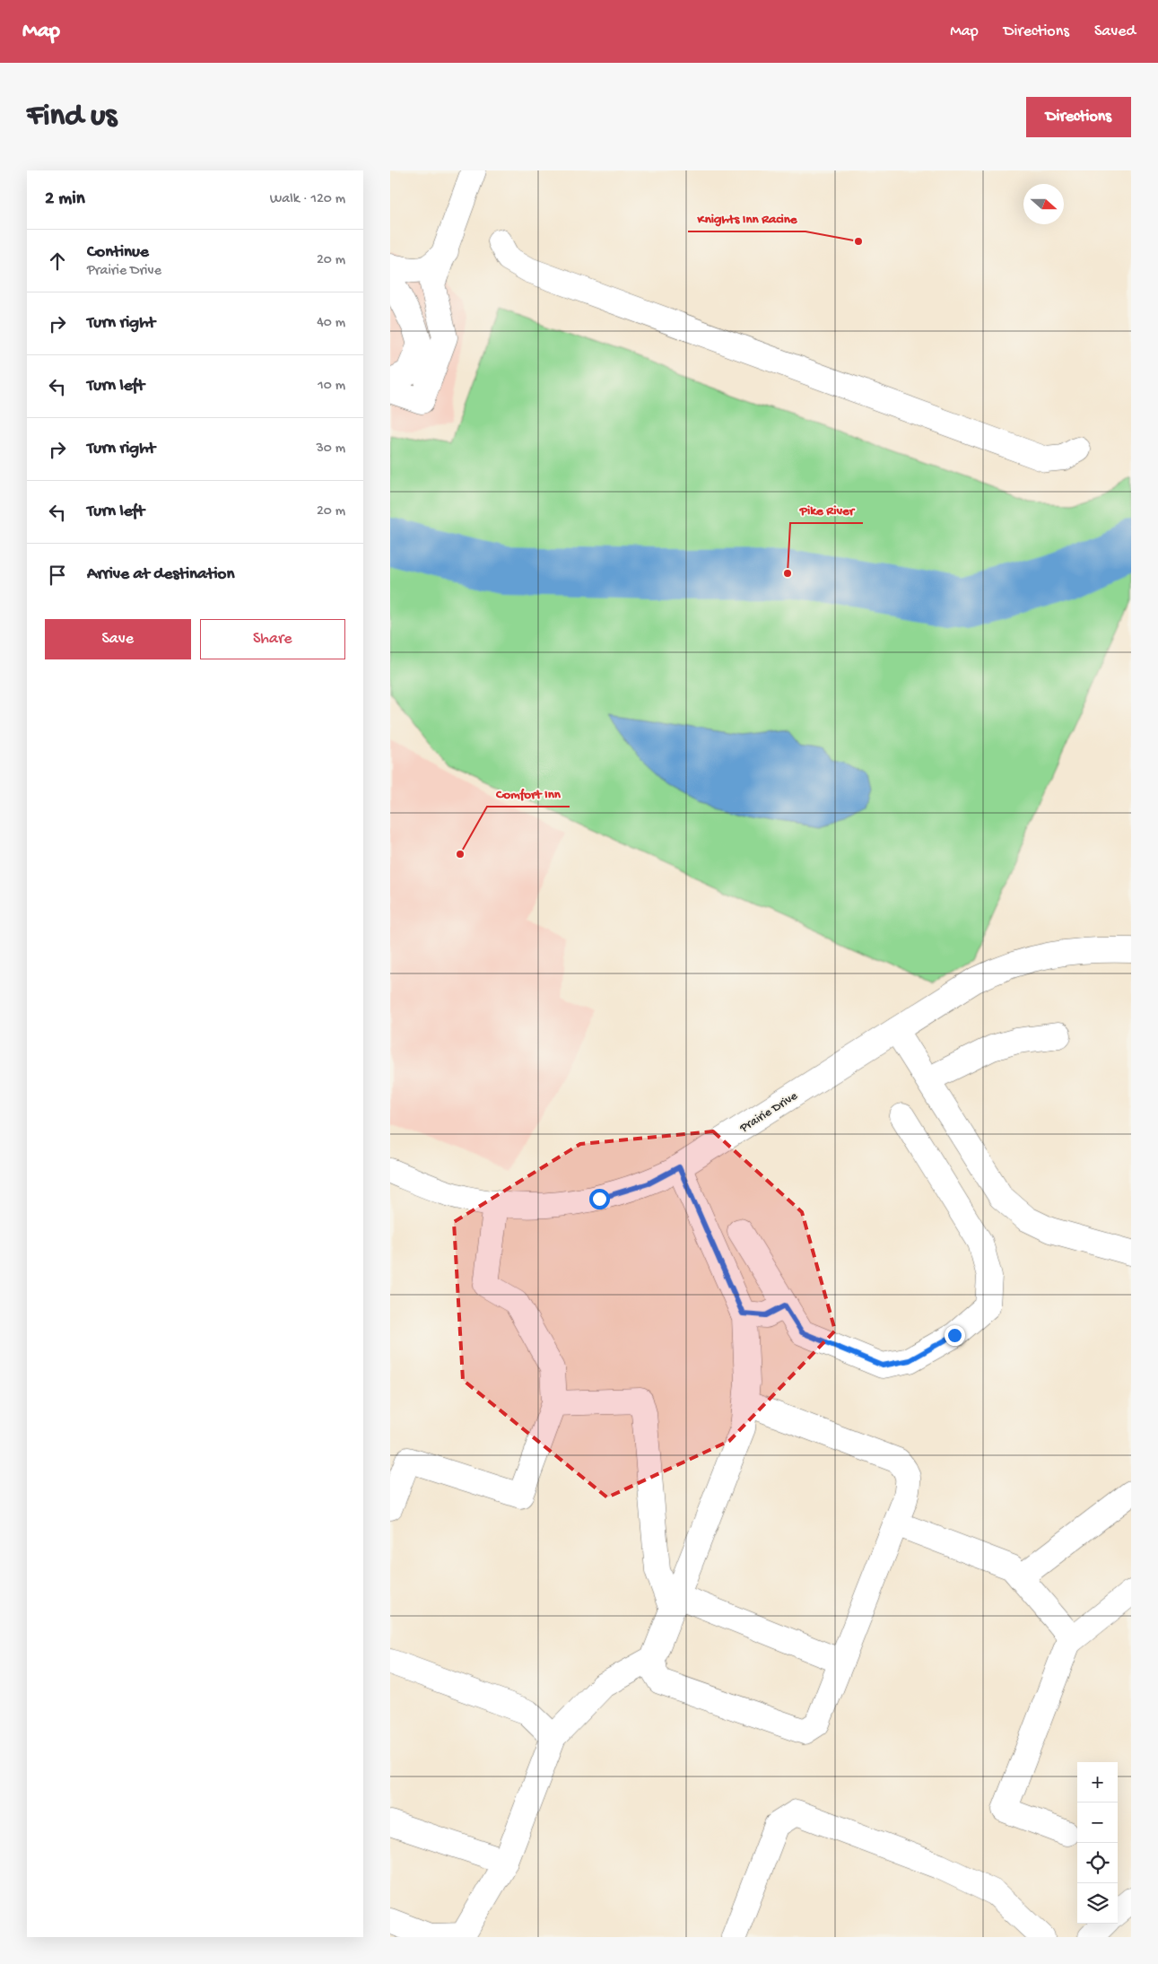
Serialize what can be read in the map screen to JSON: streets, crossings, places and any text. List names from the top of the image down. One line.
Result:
{"streets":{"street":["Prairie Drive"]},"places":["Knights Inn Racine","Pike River","Comfort Inn"],"north":"right","page":{"header":"Map","nav":["Map","Directions","Saved"],"buttons":["Directions",["Save","Share"]],"title":"Find us","heading":["2 min","Walk · 120 m"],"list":[["Continue","Prairie Drive","20 m"],["Turn right","40 m"],["Turn left","10 m"],["Turn right","30 m"],["Turn left","20 m"],"Arrive at destination"],"map_buttons":["+","−"]}}
